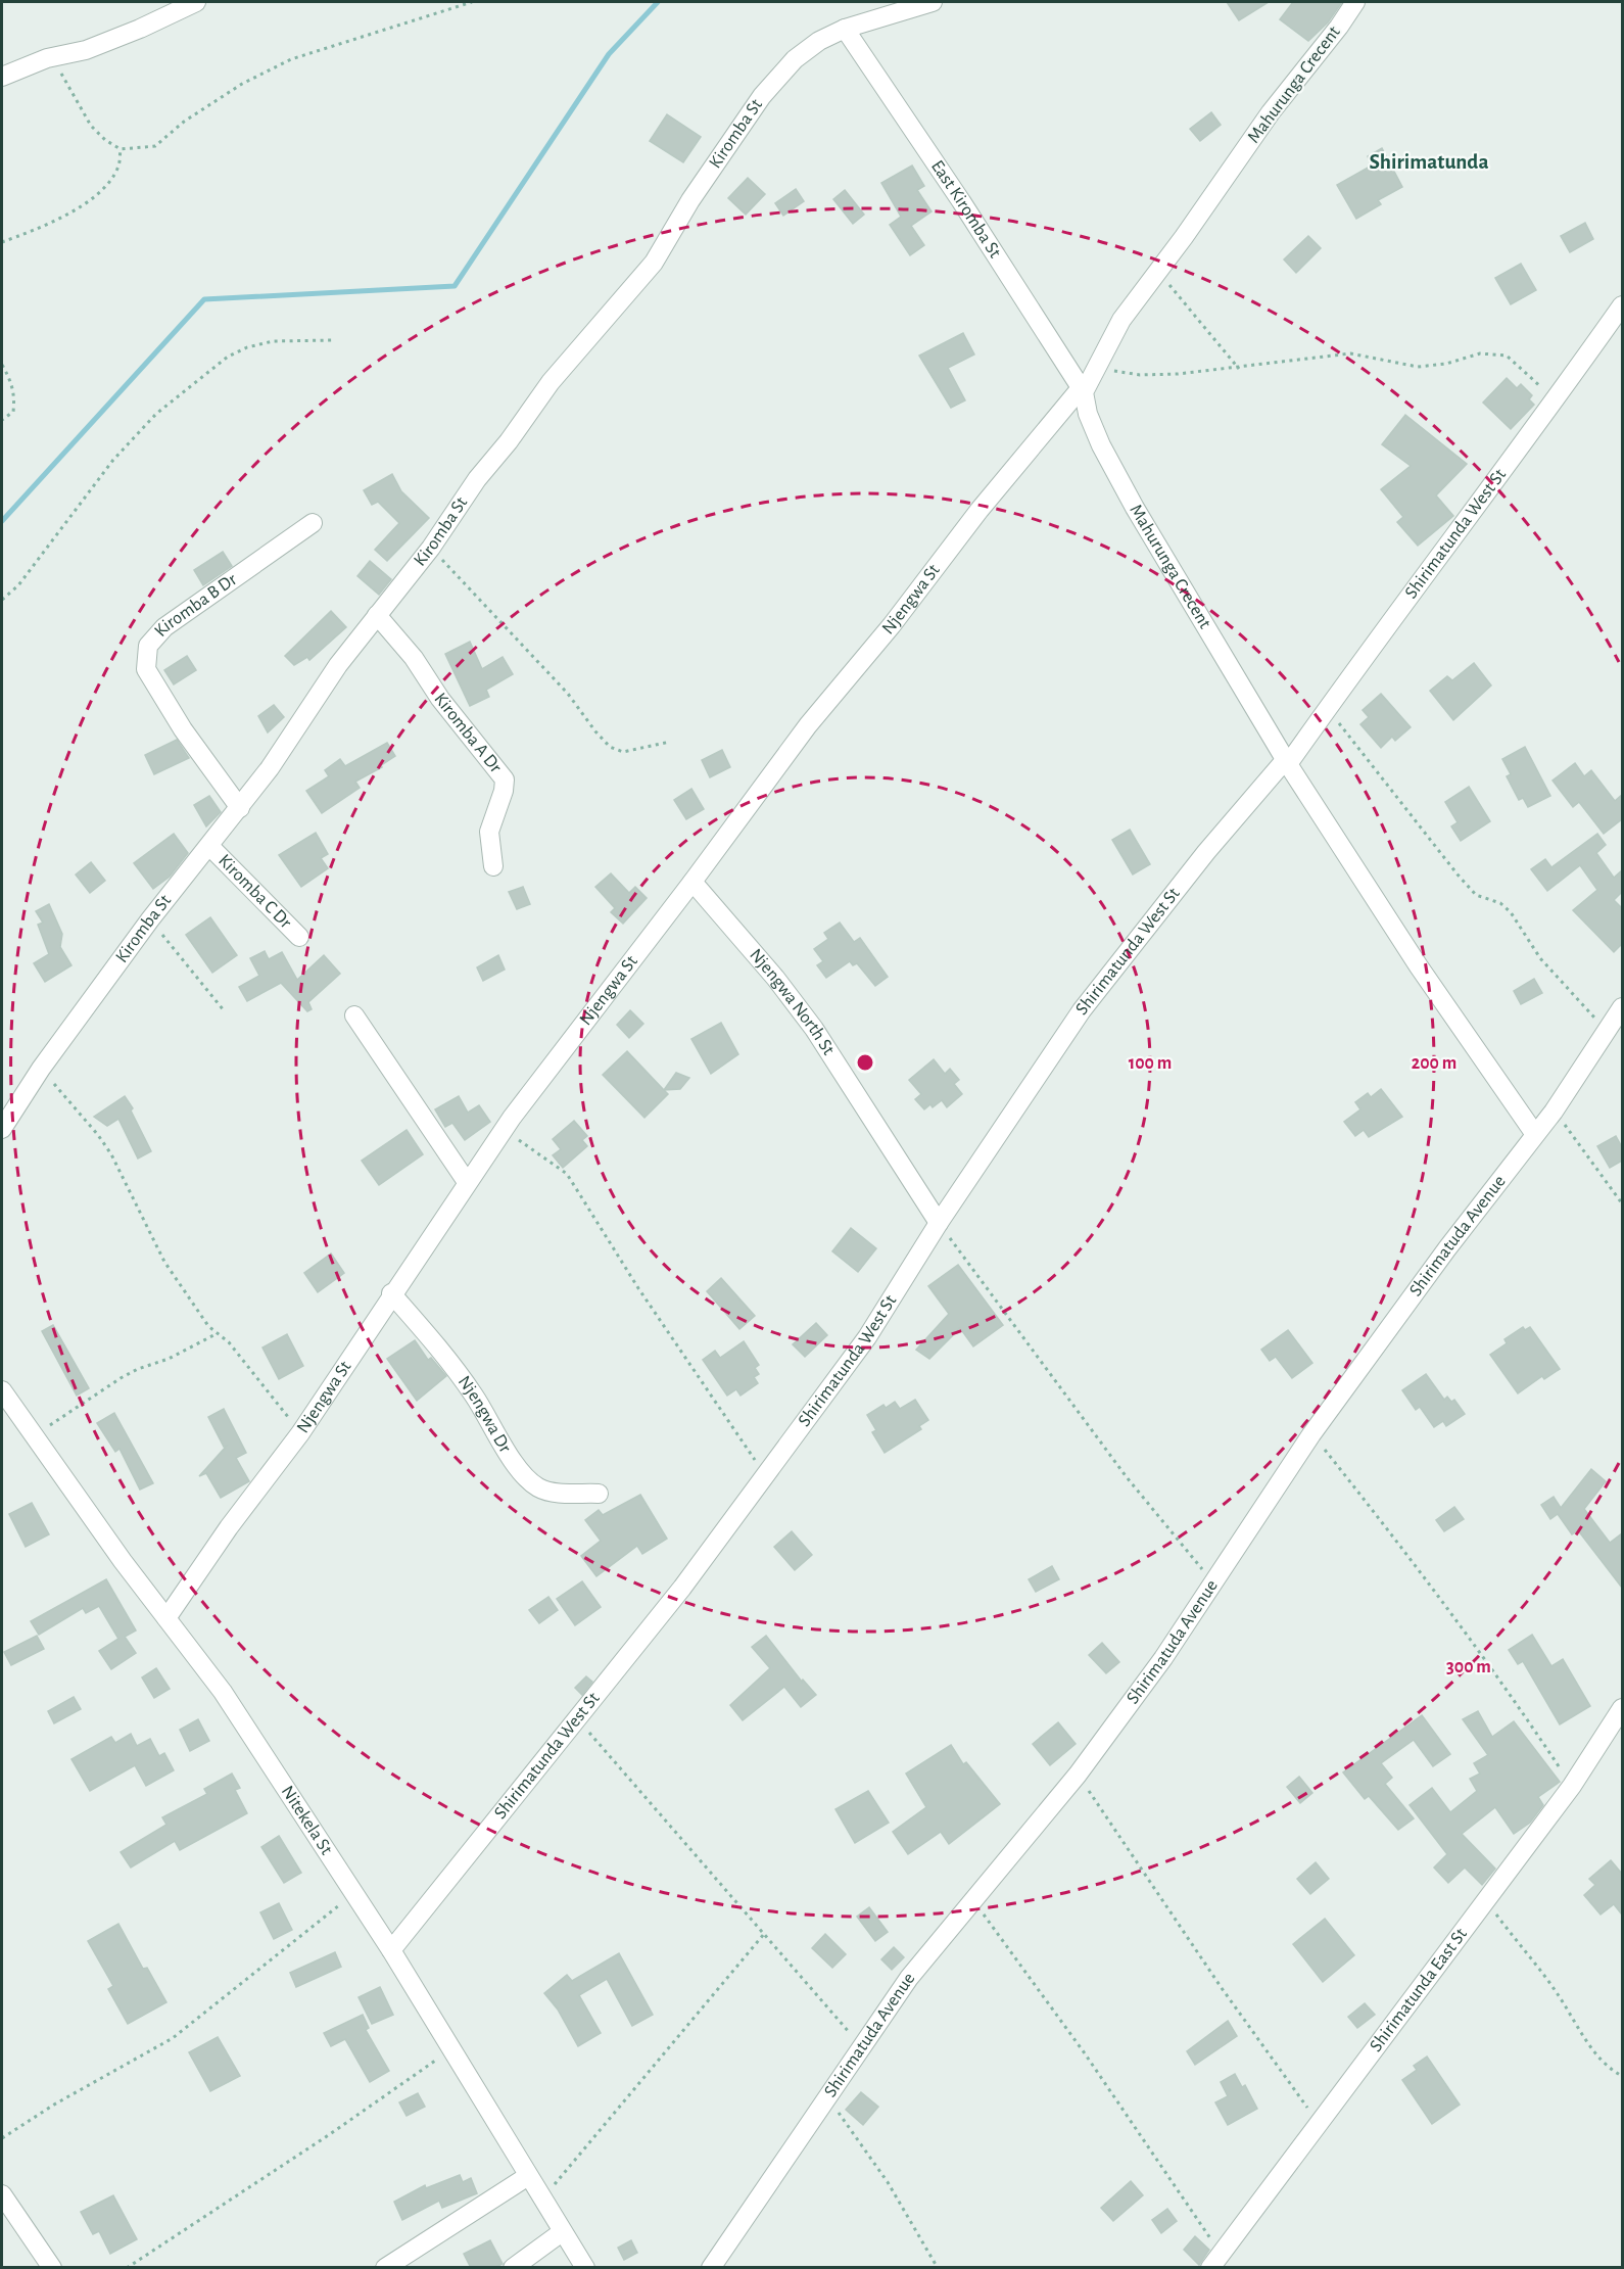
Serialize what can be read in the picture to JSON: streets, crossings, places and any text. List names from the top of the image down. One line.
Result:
{"streets":{"street":["Mahurunga Crecent","Kiromba St","East Kiromba St","Shirimatunda West St","Njengwa St","Kiromba B Dr","Kiromba A Dr","Kiromba C Dr","Njengwa North St","Shirimatuda Avenue","Njengwa Dr","Nitekela St","Shirimatunda East St"]},"crossings":[["Mahurunga Crecent","East Kiromba St"],["Mahurunga Crecent","Shirimatunda West St"],["Mahurunga Crecent","Njengwa St"],["Mahurunga Crecent","Shirimatuda Avenue"],["Kiromba St","East Kiromba St"],["Kiromba St","Kiromba B Dr"],["Kiromba St","Kiromba A Dr"],["Kiromba St","Kiromba C Dr"],["East Kiromba St","Njengwa St"],["Shirimatunda West St","Njengwa North St"],["Shirimatunda West St","Nitekela St"],["Njengwa St","Njengwa North St"],["Njengwa St","Njengwa Dr"],["Njengwa St","Nitekela St"]],"districts":["Shirimatunda"],"rings":["100 m","200 m","300 m"]}
